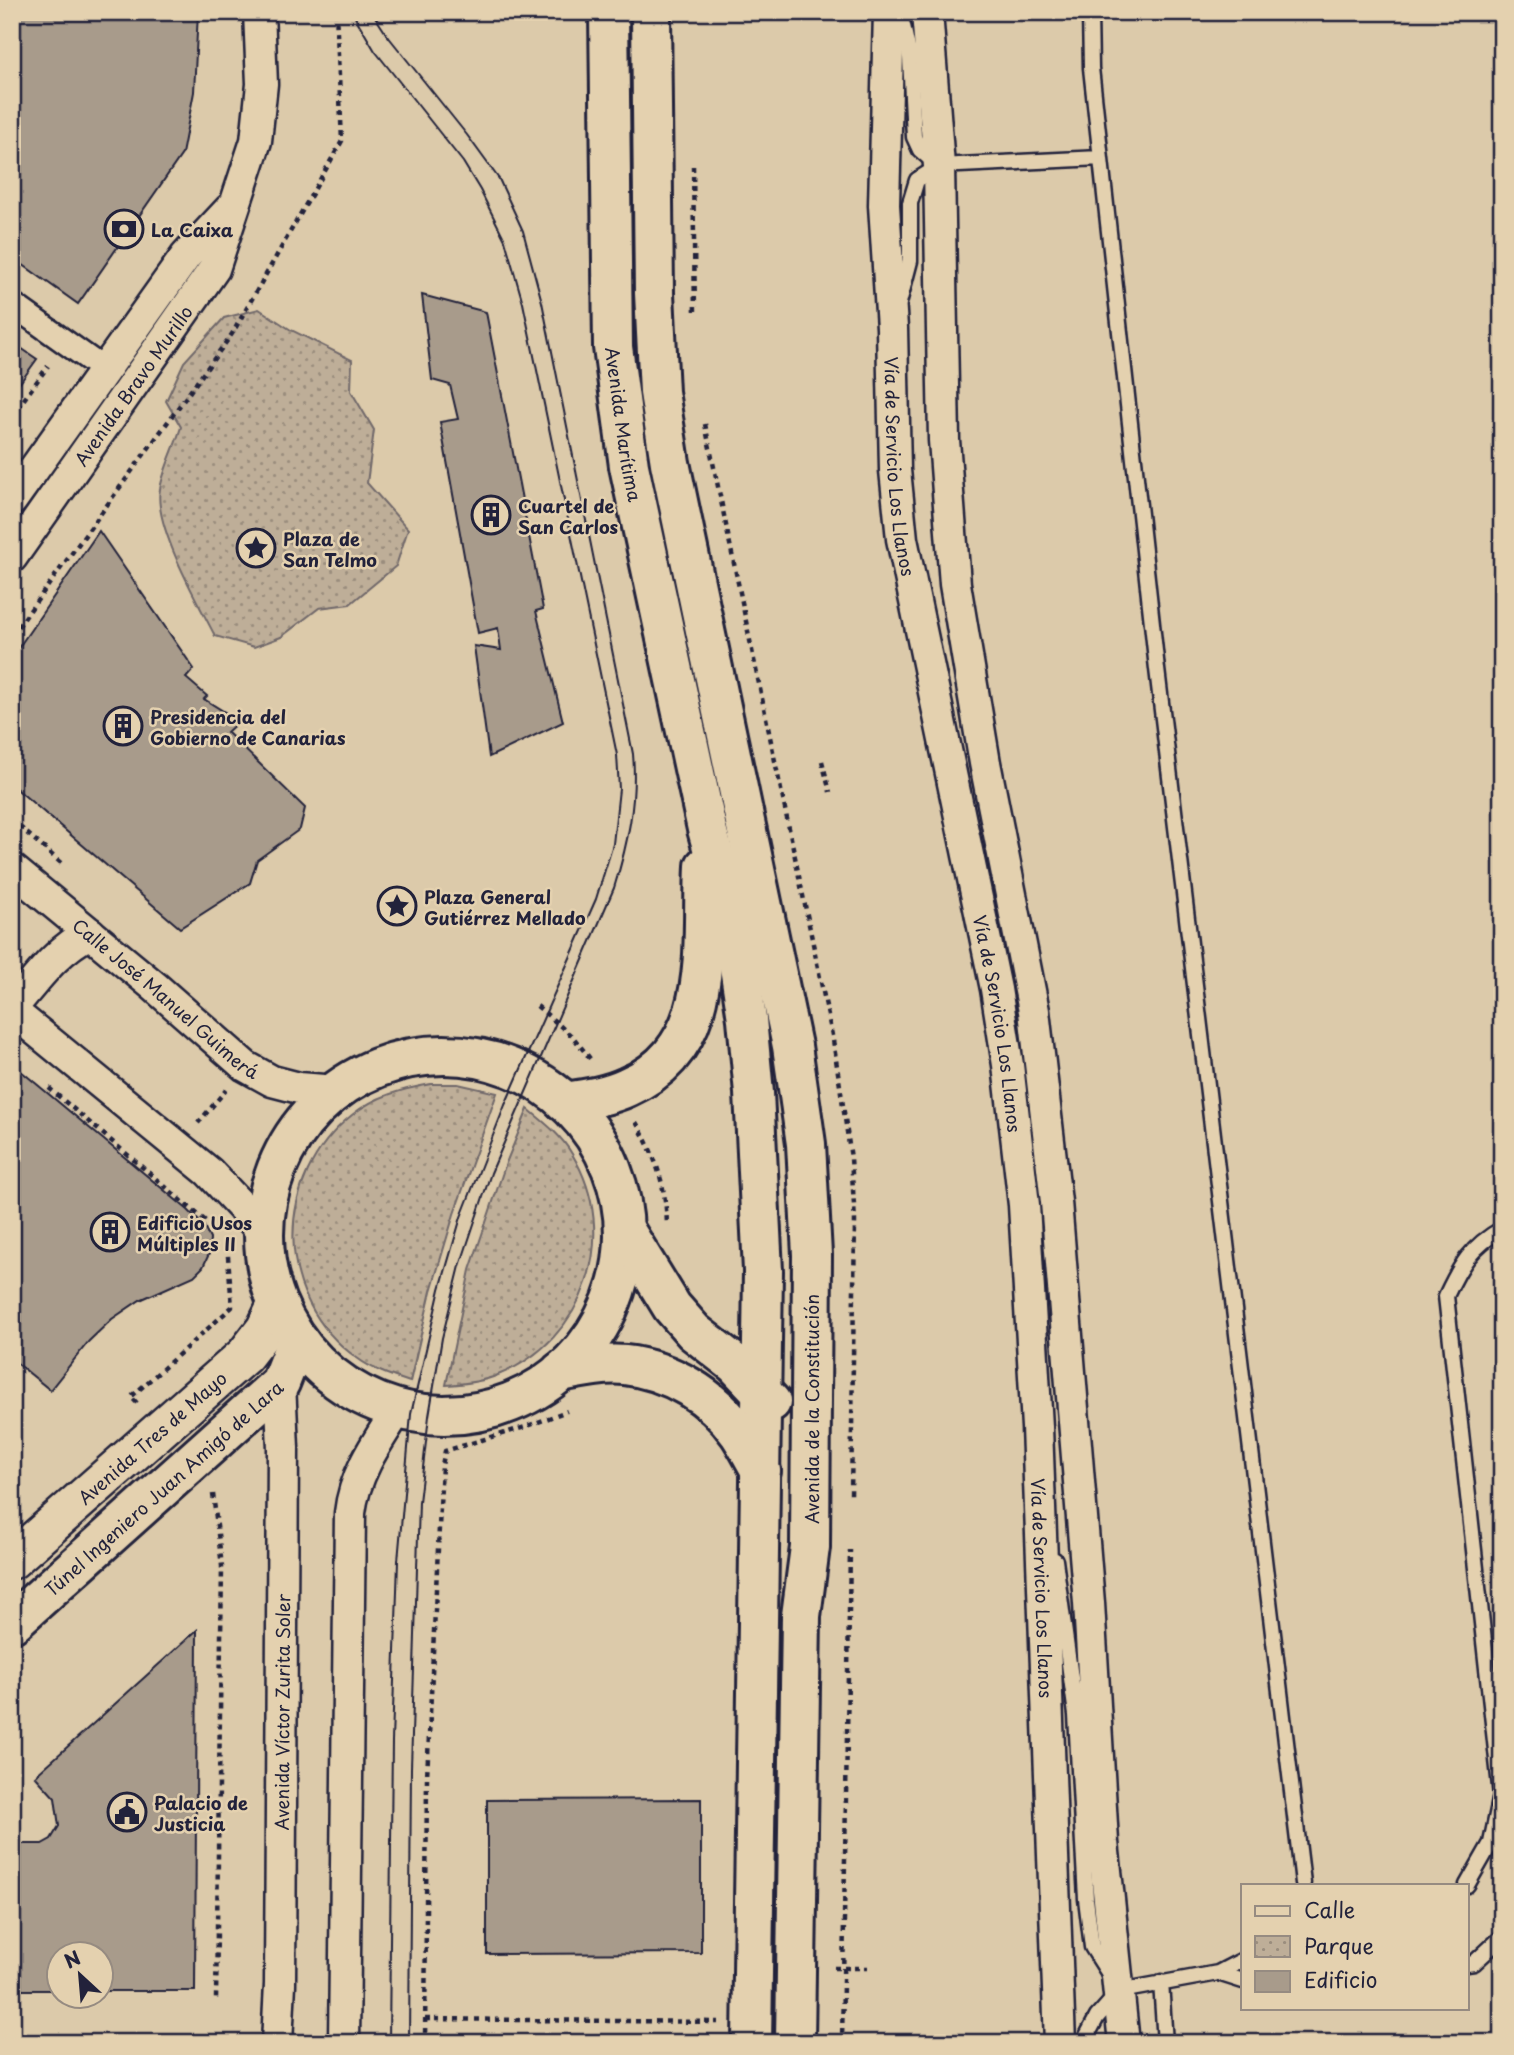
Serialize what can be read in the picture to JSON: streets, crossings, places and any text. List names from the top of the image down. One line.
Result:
{"streets":{"main road":["Avenida Marítima","Avenida de la Constitución","Túnel Ingeniero Juan Amigó de Lara"],"street":["Avenida Bravo Murillo","Vía de Servicio Los Llanos","Calle José Manuel Guimerá","Avenida Tres de Mayo","Avenida Víctor Zurita Soler"]},"crossings":[["Avenida Marítima","Avenida de la Constitución"],["Túnel Ingeniero Juan Amigó de Lara","Avenida Víctor Zurita Soler"]],"places":{"bank":["La Caixa"],"building":["Cuartel de San Carlos","Presidencia del Gobierno de Canarias","Edificio Usos Múltiples II"],"place":["Plaza de San Telmo","Plaza General Gutiérrez Mellado"],"public building":["Palacio de Justicia"]},"legend":["Calle","Parque","Edificio"],"north":"top left"}
